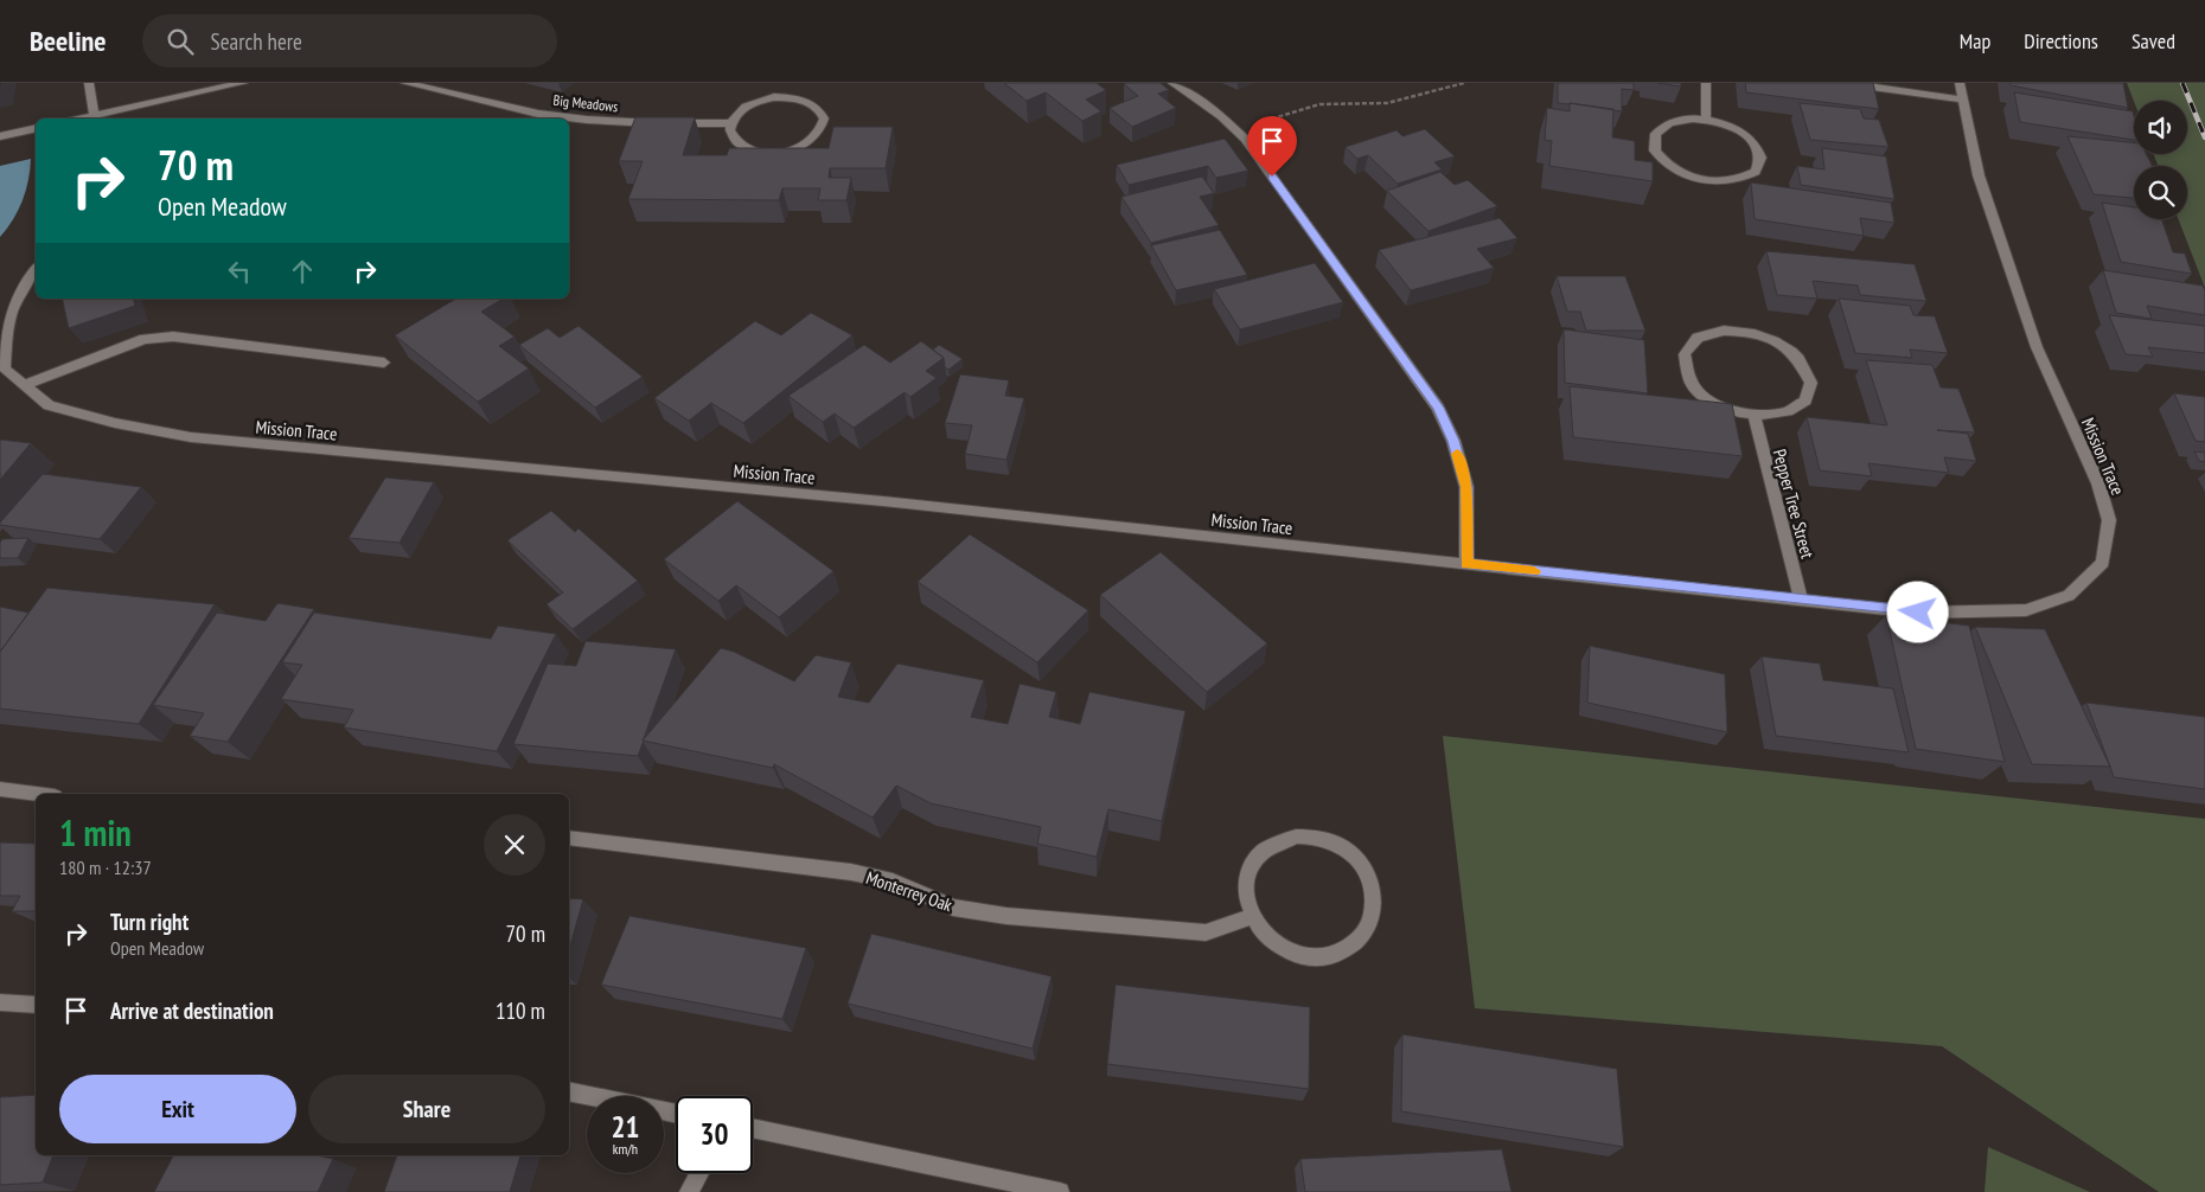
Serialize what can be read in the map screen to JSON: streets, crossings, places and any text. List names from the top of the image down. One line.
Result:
{"streets":{"street":["Big Meadows","Mission Trace","Pepper Tree Street","Monterrey Oak"]},"crossings":[["Mission Trace","Pepper Tree Street"]],"page":{"header":"Beeline","search":"Search here","nav":["Map","Directions","Saved"],"turn":["70 m","Open Meadow"],"heading":["1 min","180 m · 12:37"],"list":[{"name":"Turn right","note":"Open Meadow","value":"70 m"},{"name":"Arrive at destination","value":"110 m"}],"buttons":["Exit","Share"],"speed":"21 km/h","limit":"30"}}
